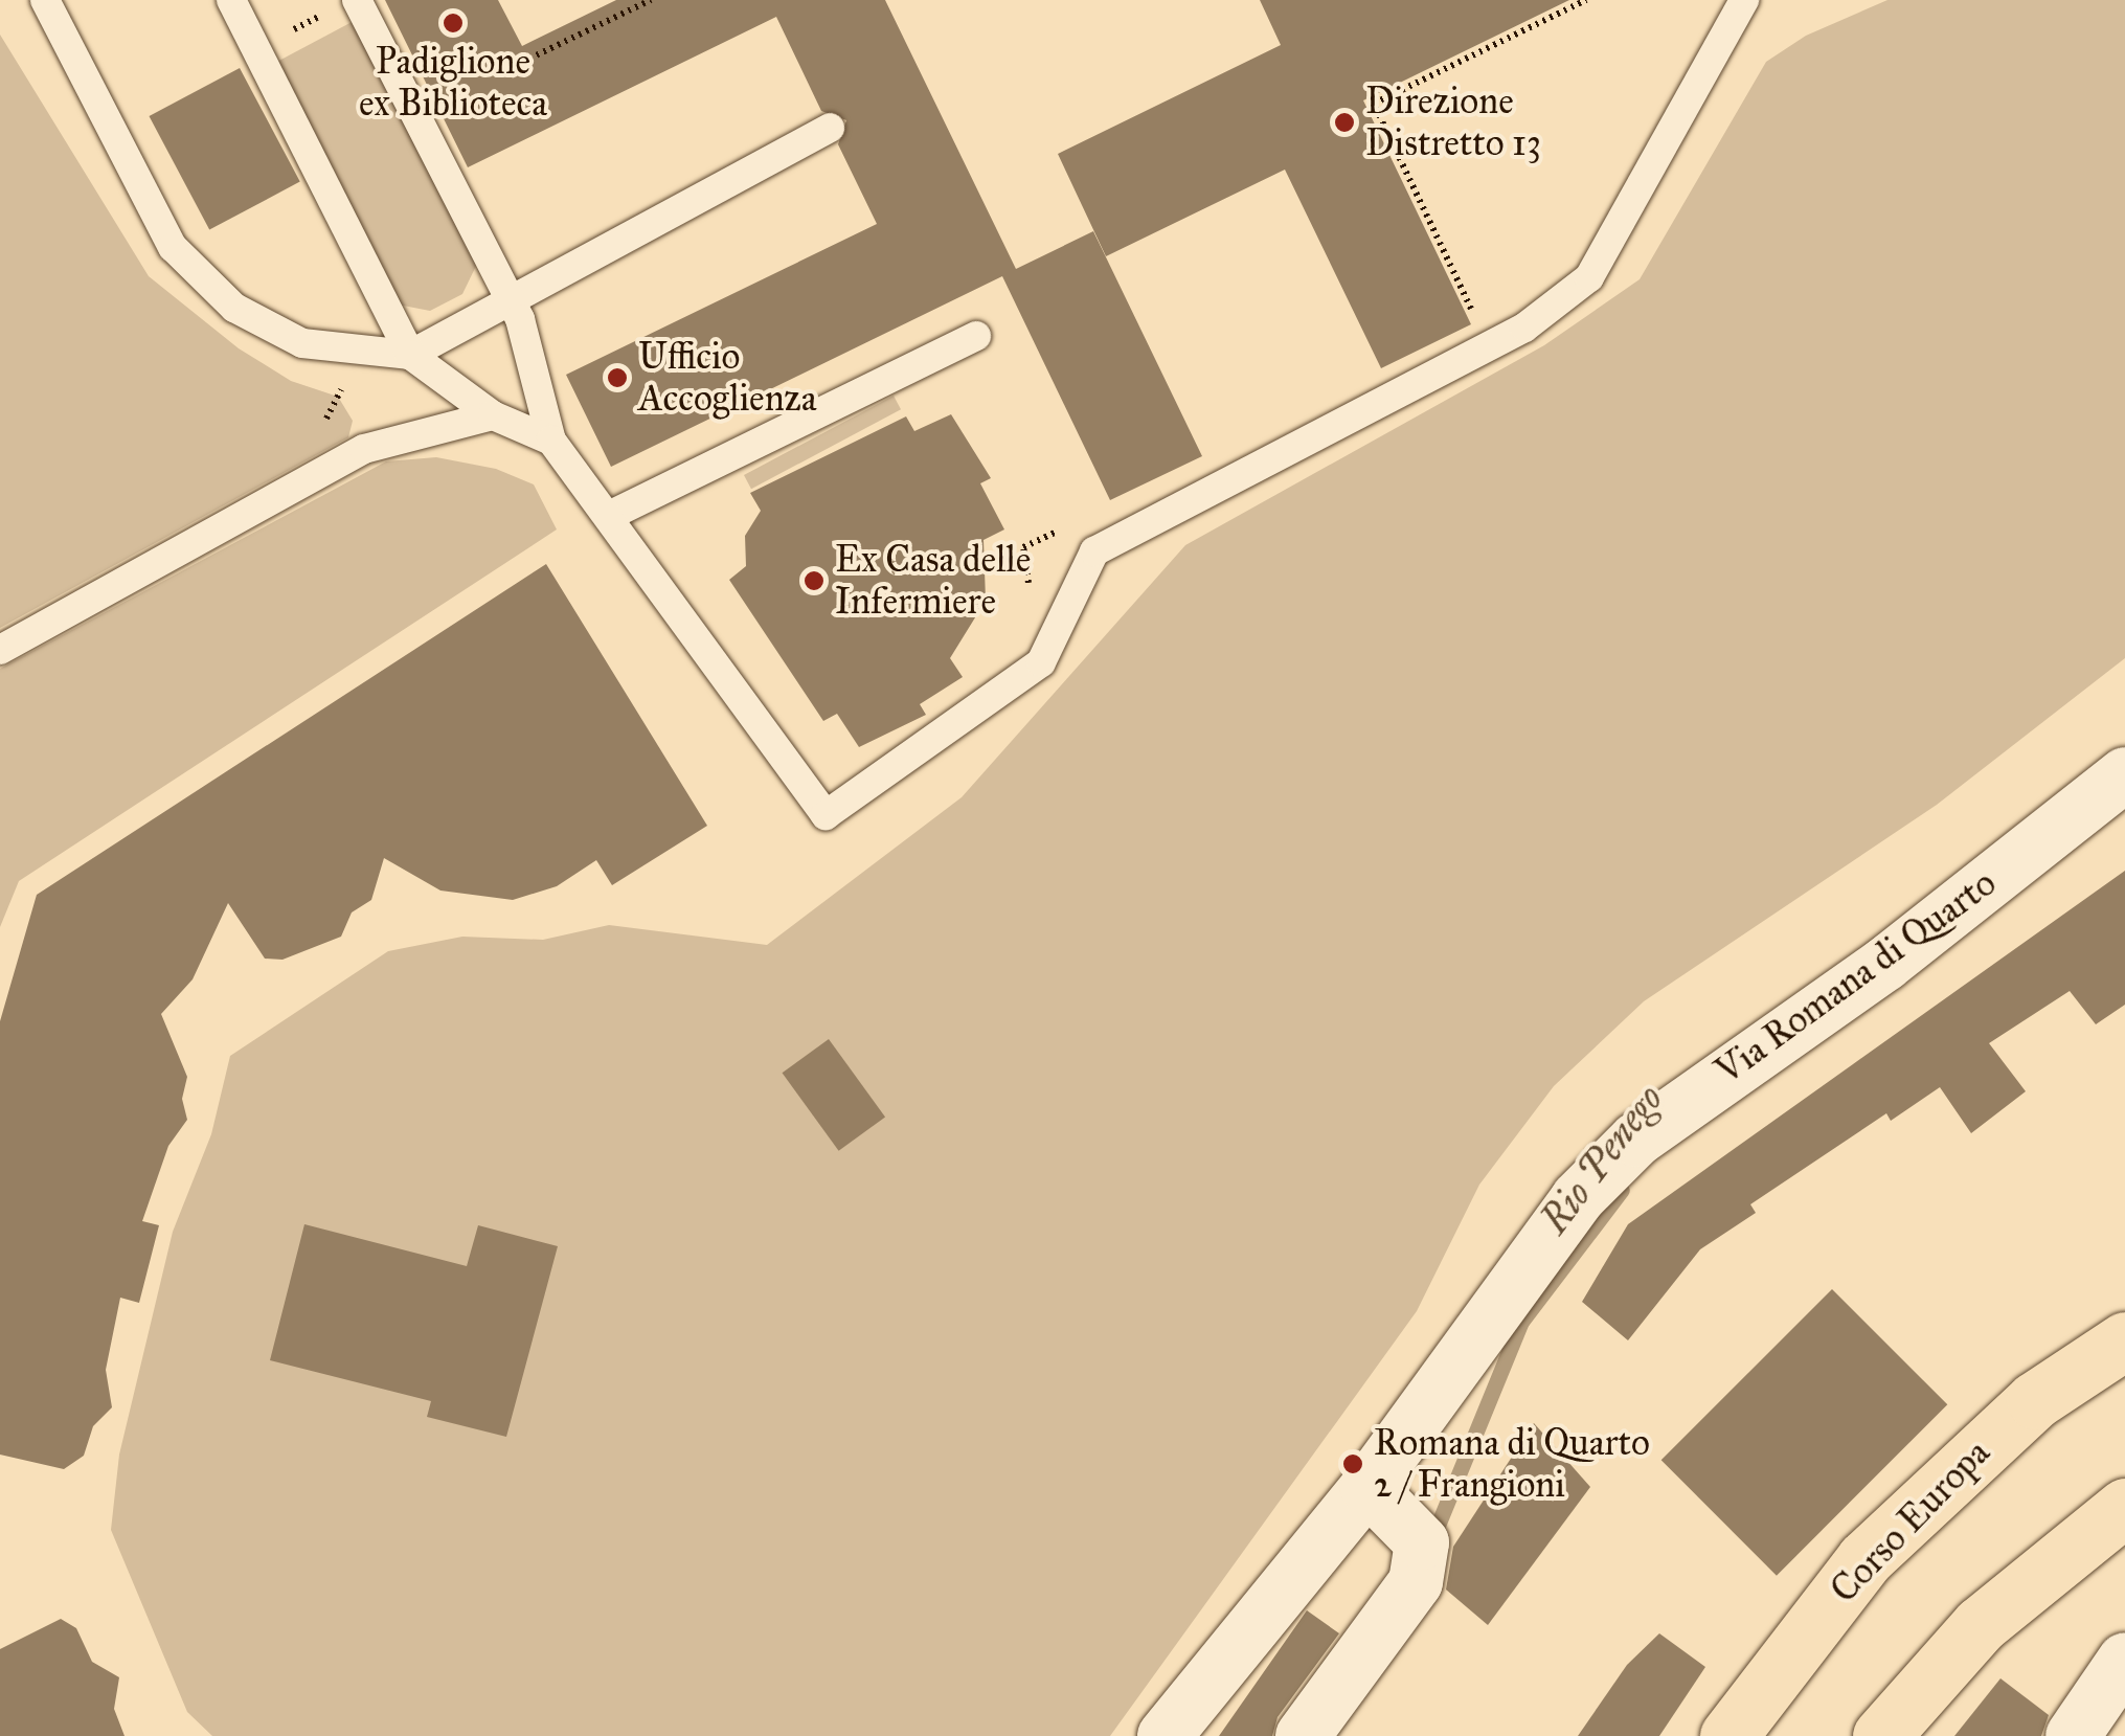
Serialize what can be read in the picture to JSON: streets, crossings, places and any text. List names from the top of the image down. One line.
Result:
{"streets":{"main road":["Corso Europa"],"street":["Via Romana di Quarto"]},"water":["Rio Penego"],"places":["Padiglione ex Biblioteca","Direzione Distretto 13","Ufficio Accoglienza","Ex Casa delle Infermiere","Romana di Quarto 2 / Frangioni"]}
